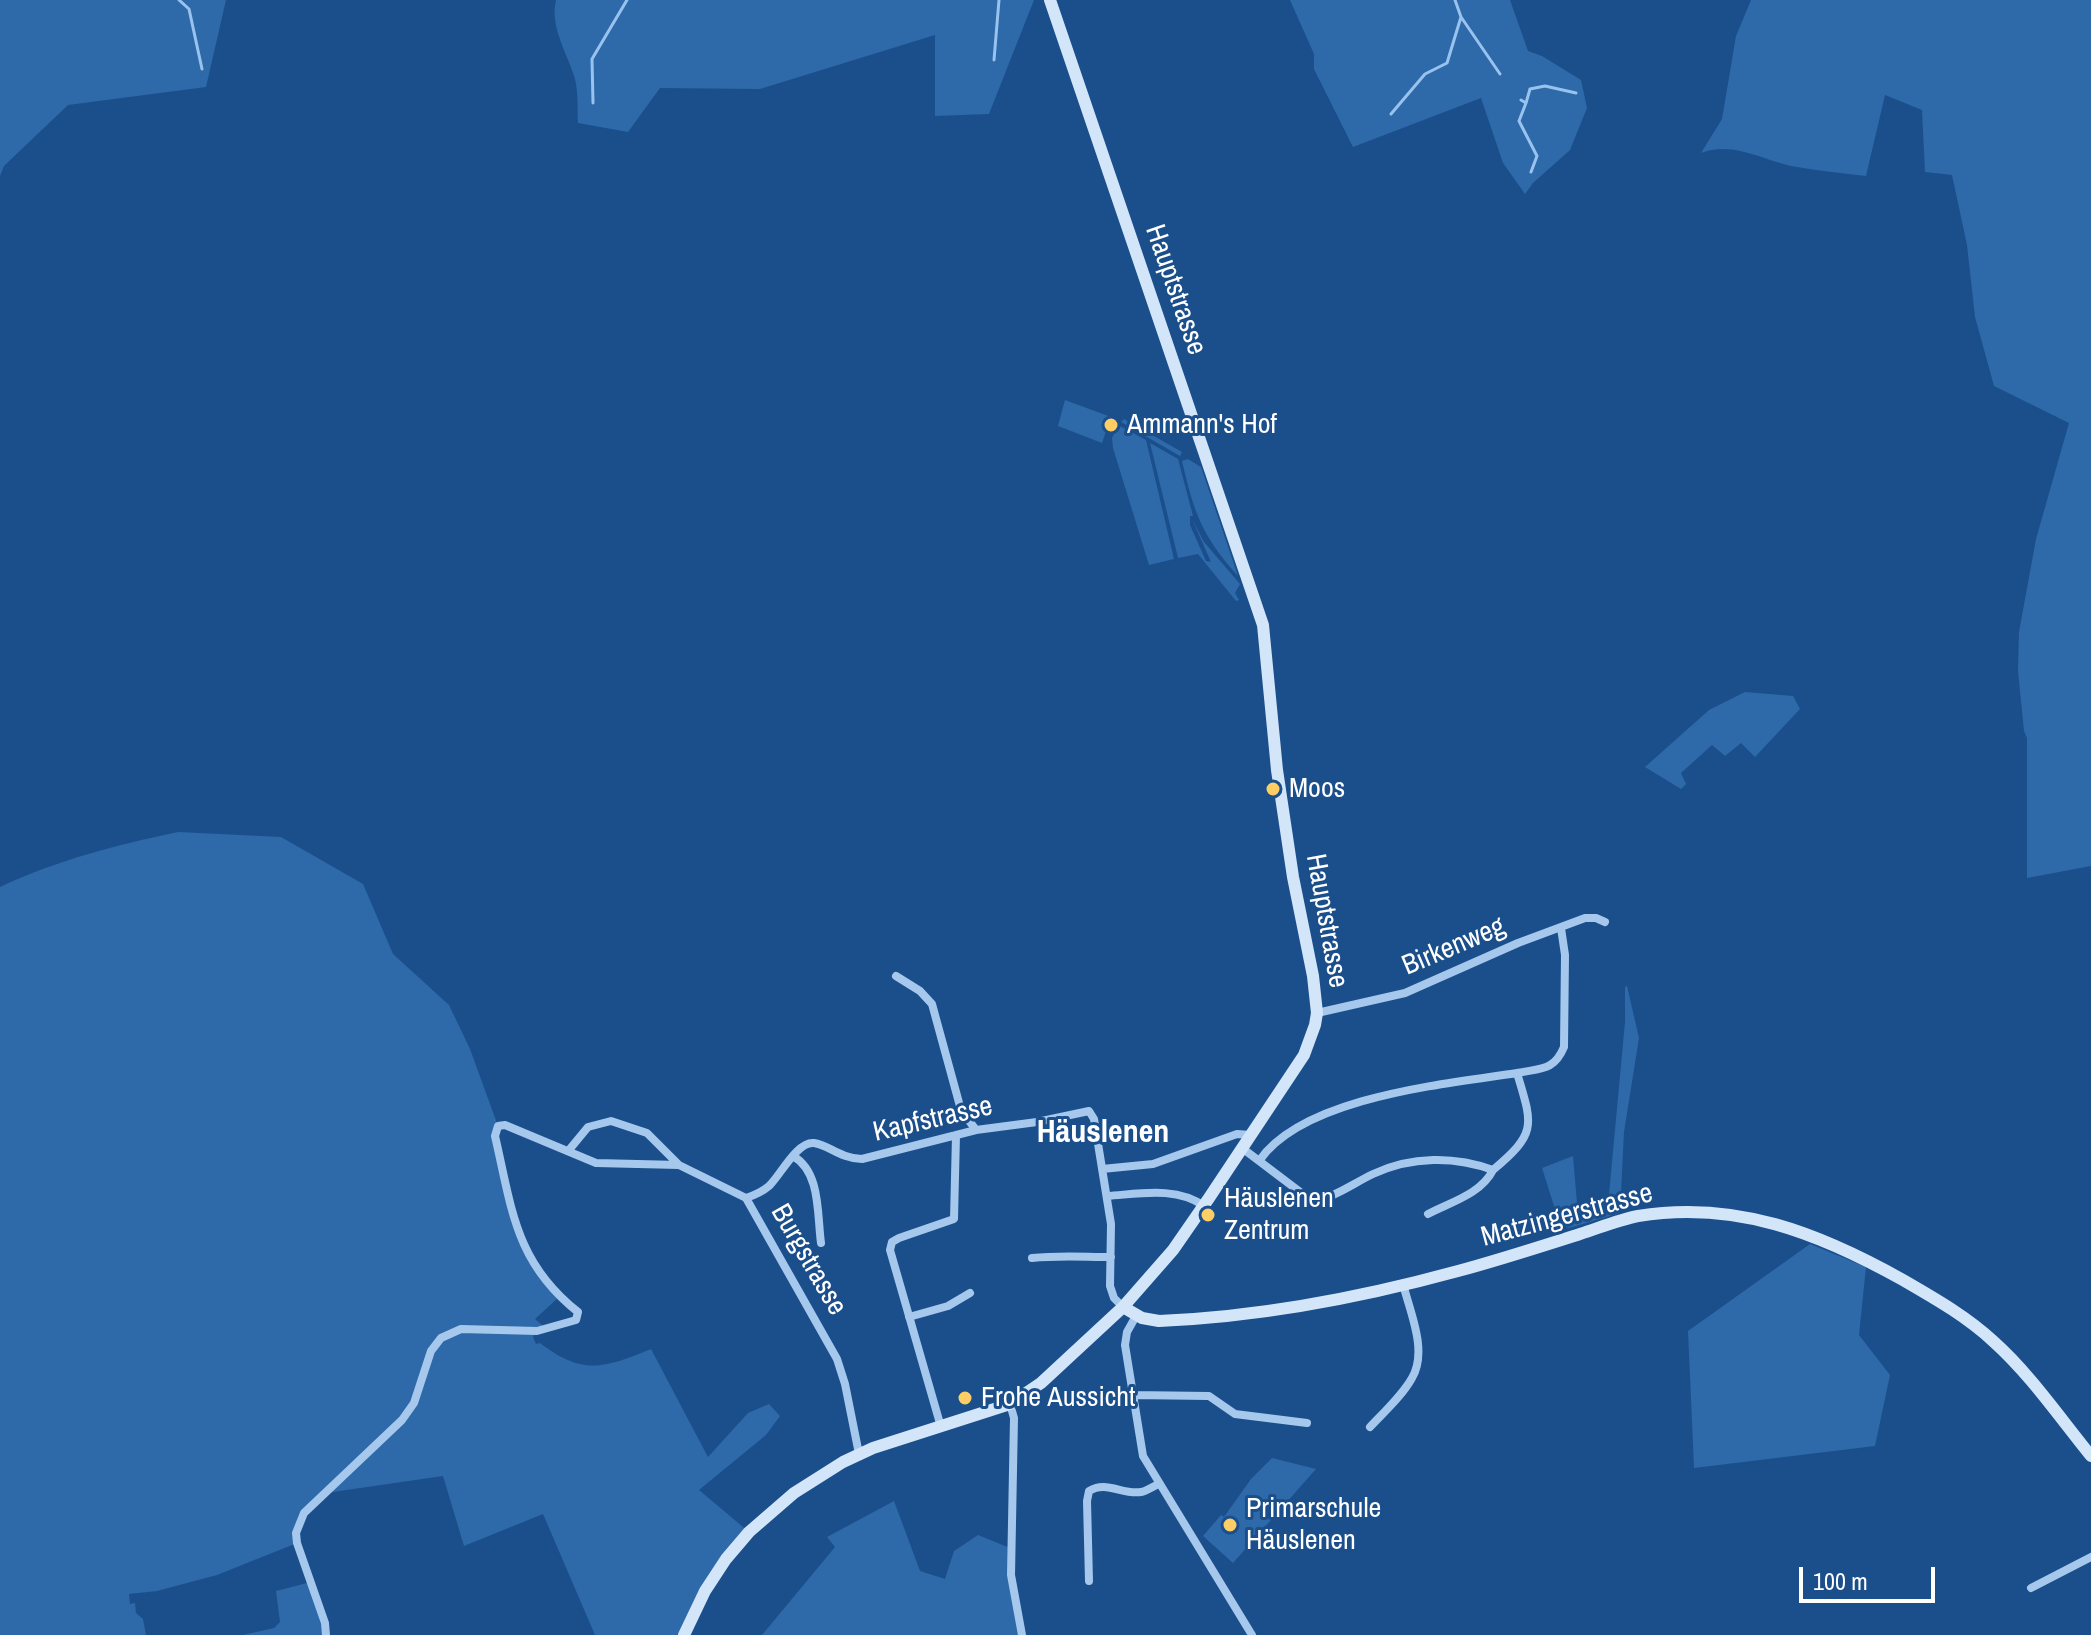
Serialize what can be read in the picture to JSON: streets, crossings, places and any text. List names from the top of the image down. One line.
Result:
{"streets":{"street":["Hauptstrasse","Birkenweg","Kapfstrasse","Matzingerstrasse","Burgstrasse"]},"crossings":[["Hauptstrasse","Birkenweg"],["Hauptstrasse","Matzingerstrasse"],["Hauptstrasse","Burgstrasse"]],"districts":["Häuslenen"],"places":["Ammann's Hof","Moos","Häuslenen Zentrum","Frohe Aussicht","Primarschule Häuslenen"],"scale_bar":"100 m"}
